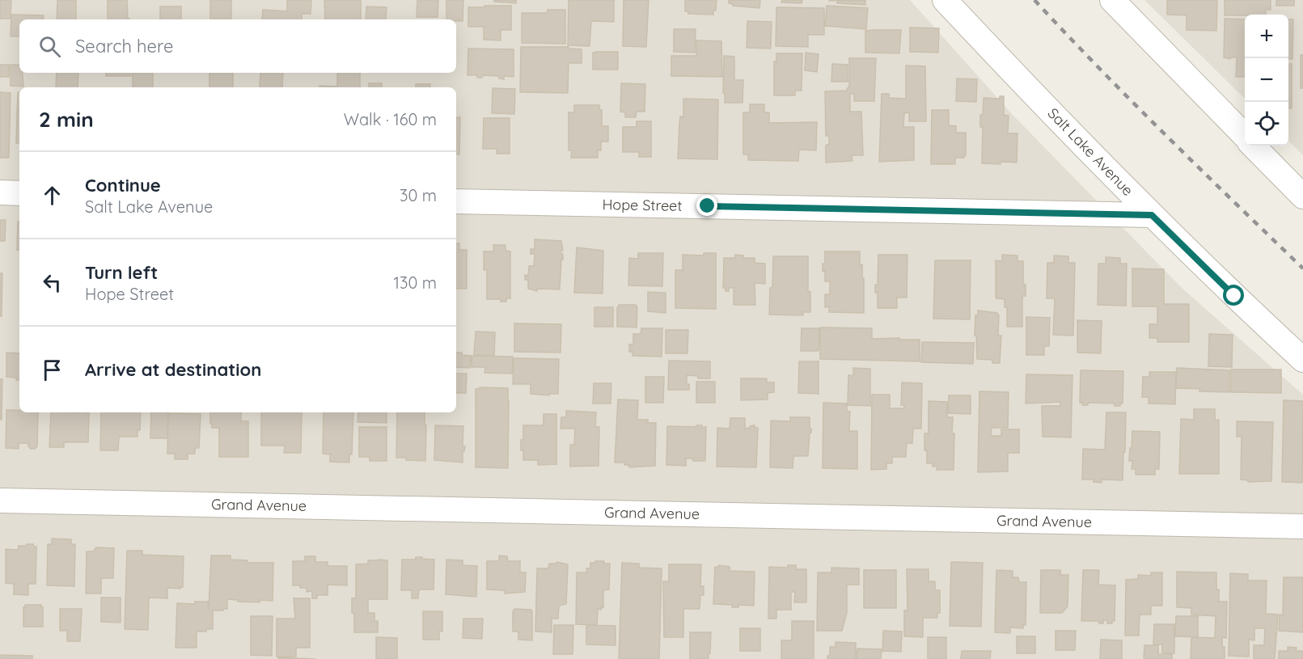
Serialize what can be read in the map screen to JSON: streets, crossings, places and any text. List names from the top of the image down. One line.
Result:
{"streets":{"street":["Salt Lake Avenue","Hope Street","Grand Avenue"]},"crossings":[["Salt Lake Avenue","Hope Street"]],"page":{"map_buttons":["+","−"],"search":"Search here","heading":["2 min","Walk · 160 m"],"list":[["Continue","Salt Lake Avenue","30 m"],["Turn left","Hope Street","130 m"],"Arrive at destination"]}}
